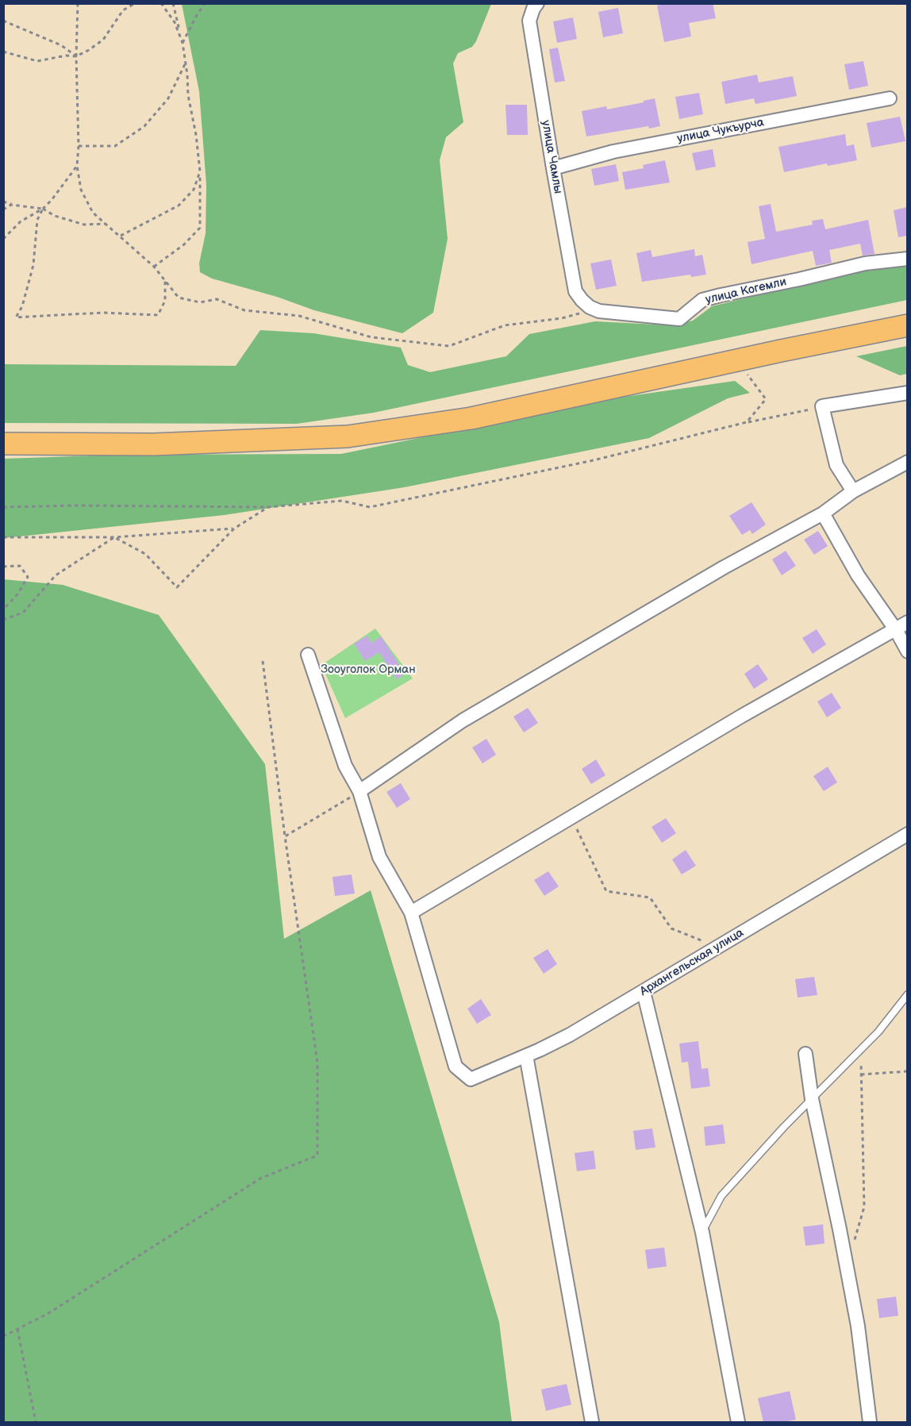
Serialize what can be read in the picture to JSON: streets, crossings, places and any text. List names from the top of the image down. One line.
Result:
{"streets":{"street":["улица Чукъурча","улица Чамлы","улица Когемли","Архангельская улица"]},"crossings":[["улица Чукъурча","улица Чамлы"],["улица Чамлы","улица Когемли"]],"parks":["Зооуголок Орман"]}
